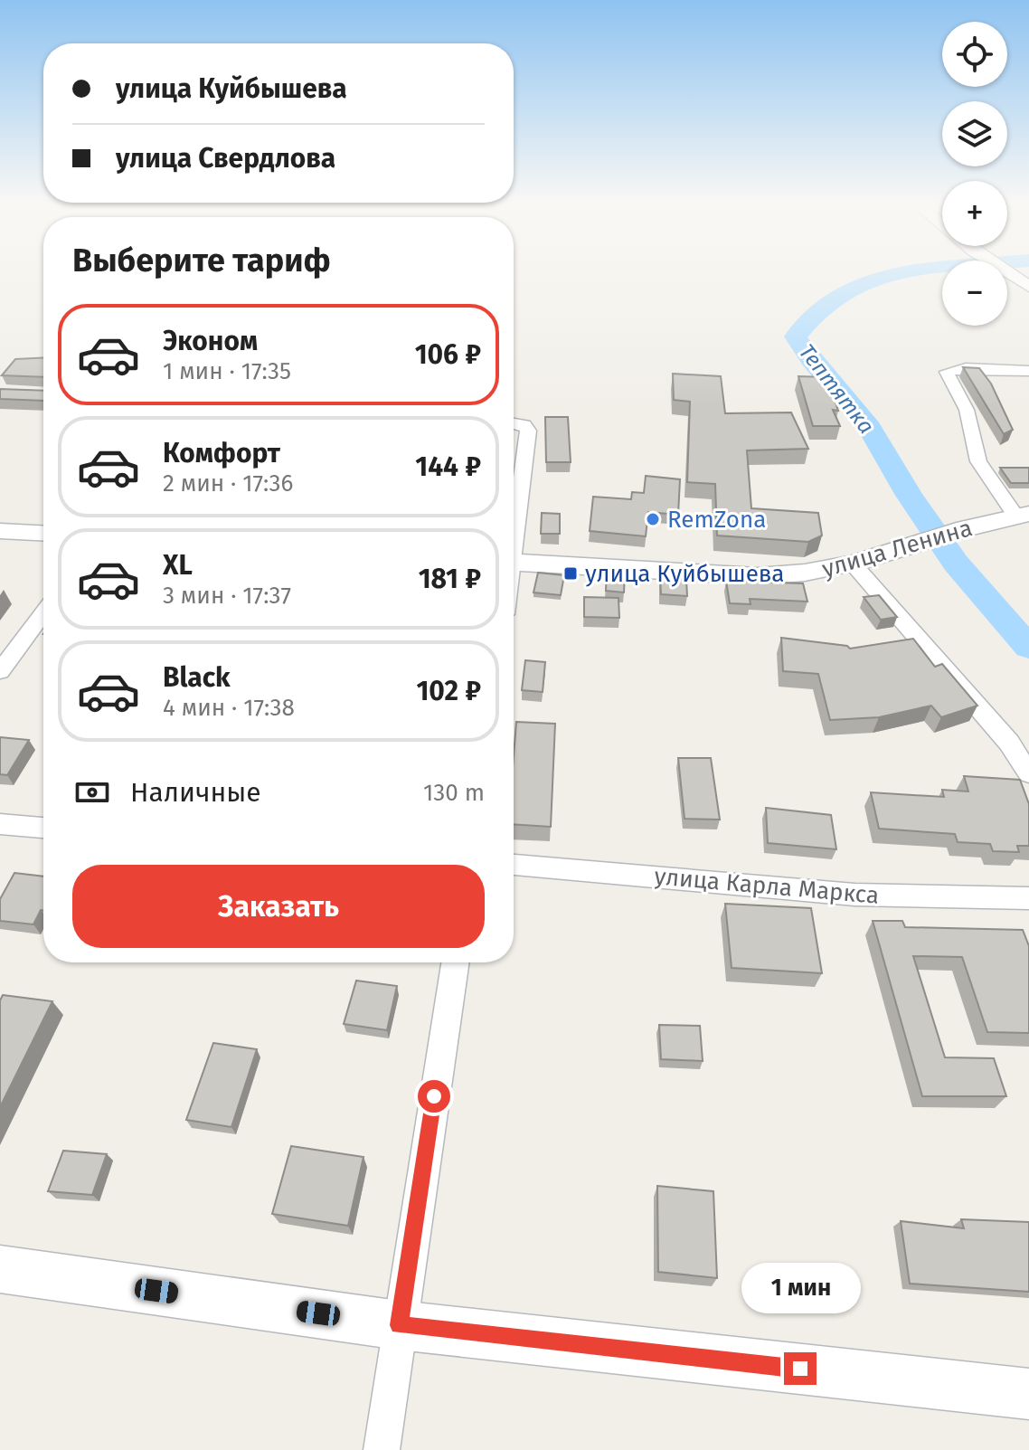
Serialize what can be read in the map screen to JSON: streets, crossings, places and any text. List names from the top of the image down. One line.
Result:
{"streets":{"main road":["улица Ленина"],"street":["улица Карла Маркса"]},"water":["Тептятка"],"places":{"other":["RemZona"],"transit":["улица Куйбышева"]},"page":{"map_buttons":["+","−"],"banner":["улица Куйбышева","улица Свердлова"],"heading":"Выберите тариф","list":[{"name":"Эконом","note":"1 мин · 17:35","value":"106 ₽"},{"name":"Комфорт","note":"2 мин · 17:36","value":"144 ₽"},{"name":"XL","note":"3 мин · 17:37","value":"181 ₽"},{"name":"Black","note":"4 мин · 17:38","value":"102 ₽"}],"pay":["Наличные","130 m"],"buttons":"Заказать","bubble":"1 мин"}}
